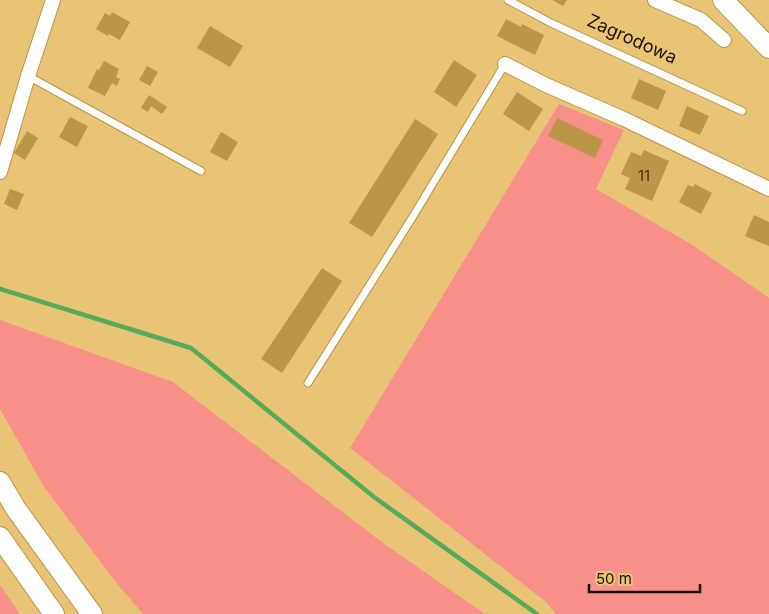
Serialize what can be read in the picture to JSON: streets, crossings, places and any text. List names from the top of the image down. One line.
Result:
{"streets":{"lane":["Zagrodowa"]},"house_numbers":["11"],"scale_bar":"50 m"}
